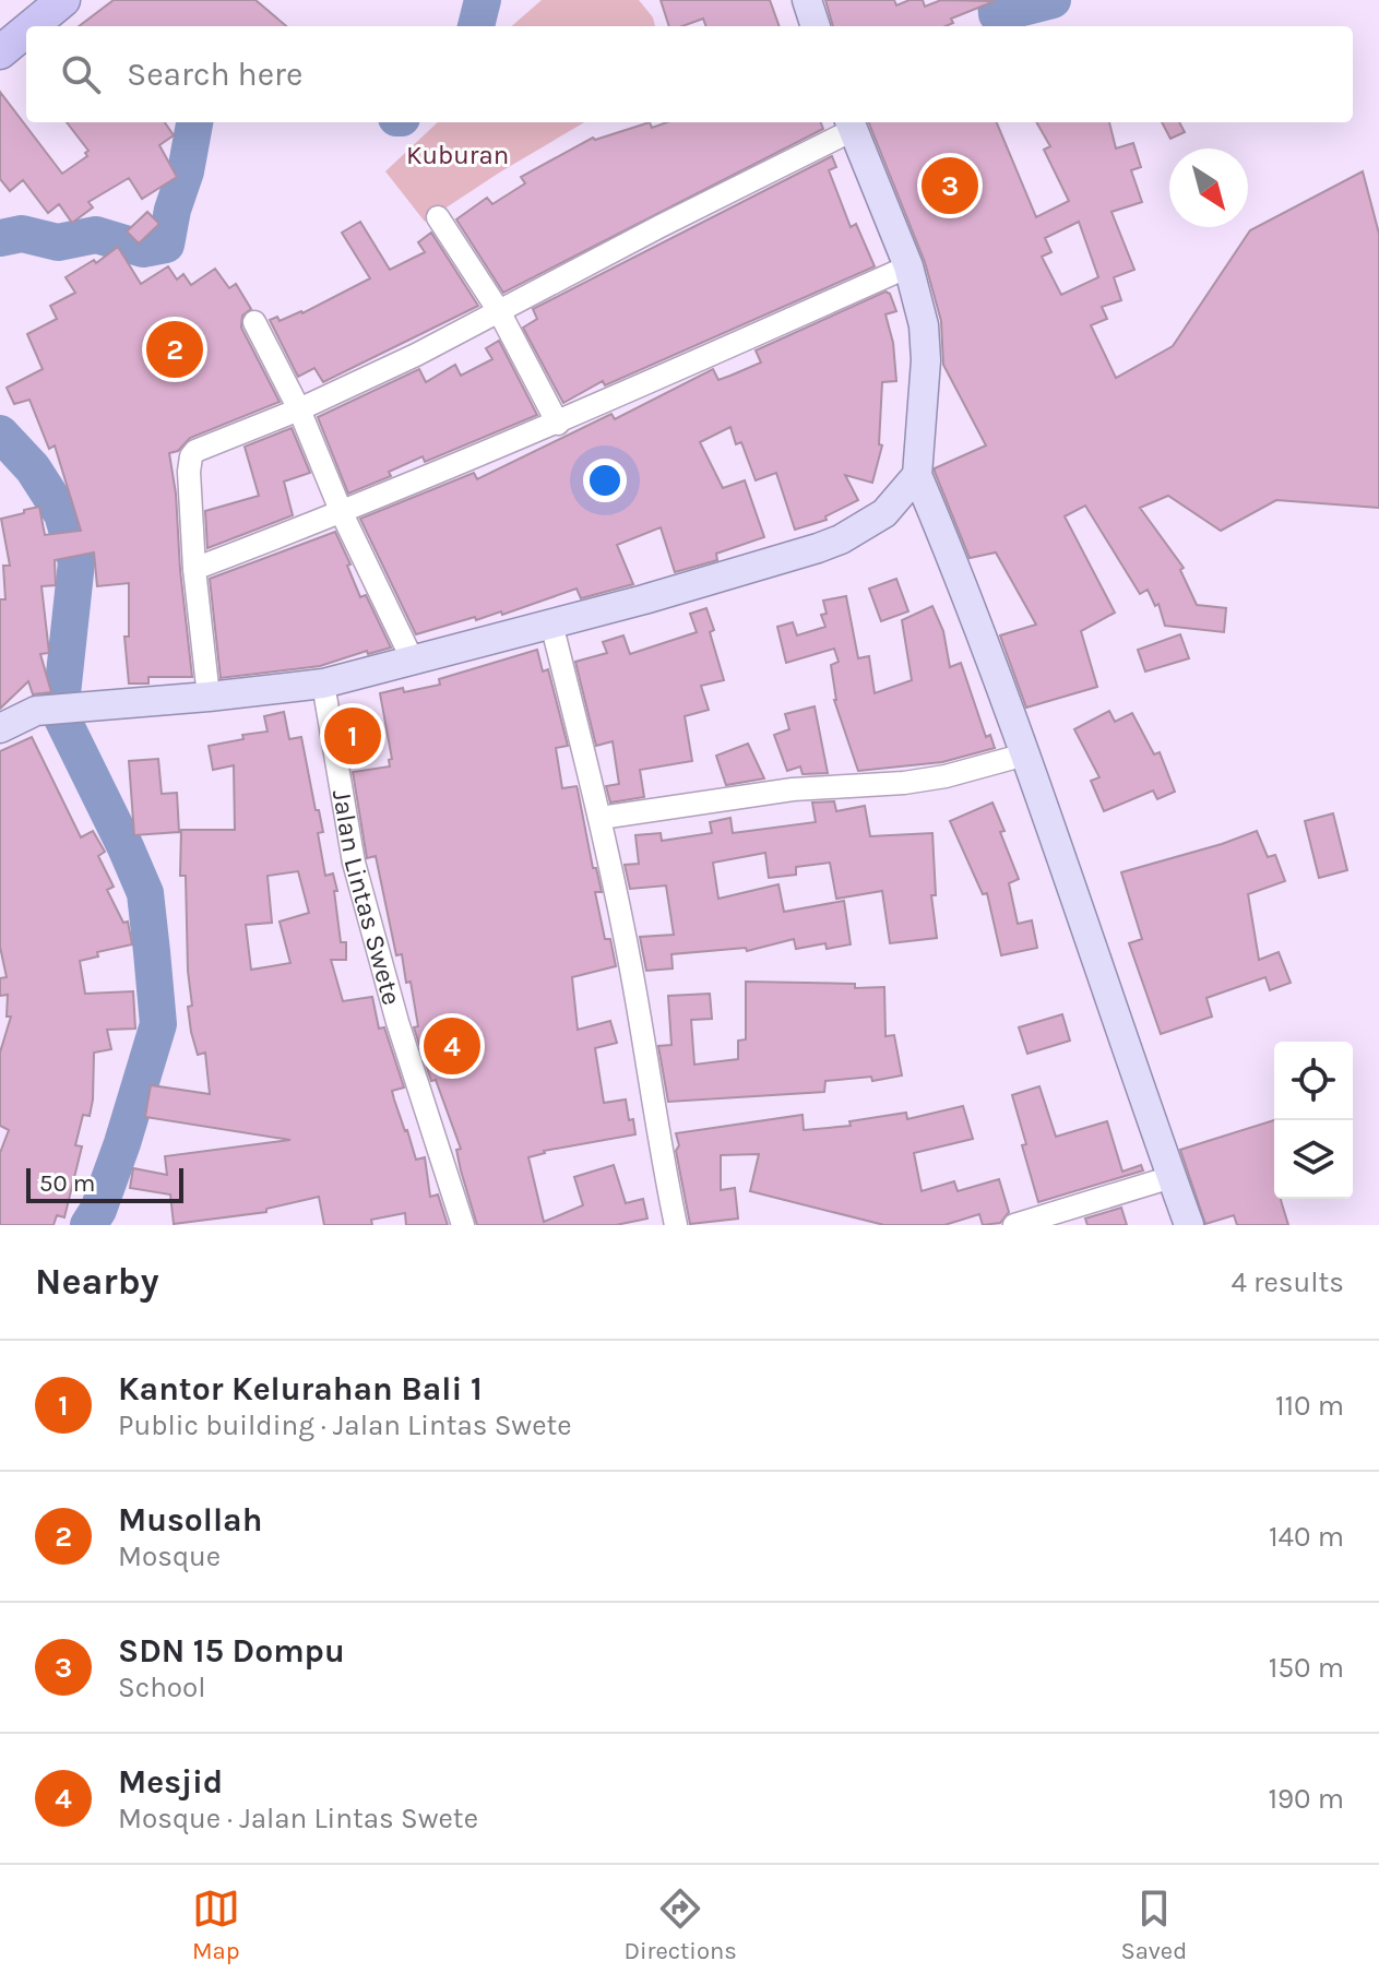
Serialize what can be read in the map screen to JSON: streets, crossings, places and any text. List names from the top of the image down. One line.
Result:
{"streets":{"street":["Jalan Lintas Swete"]},"parks":["Kuburan"],"scale_bar":"50 m","north":"bottom right","page":{"search":"Search here","pins":["3","2","1","4"],"scale":"50 m","heading":["Nearby","4 results"],"list":[{"mark":"1","name":"Kantor Kelurahan Bali 1","note":"Public building · Jalan Lintas Swete","value":"110 m"},{"mark":"2","name":"Musollah","note":"Mosque","value":"140 m"},{"mark":"3","name":"SDN 15 Dompu","note":"School","value":"150 m"},{"mark":"4","name":"Mesjid","note":"Mosque · Jalan Lintas Swete","value":"190 m"}],"nav":["Map","Directions","Saved"]}}
